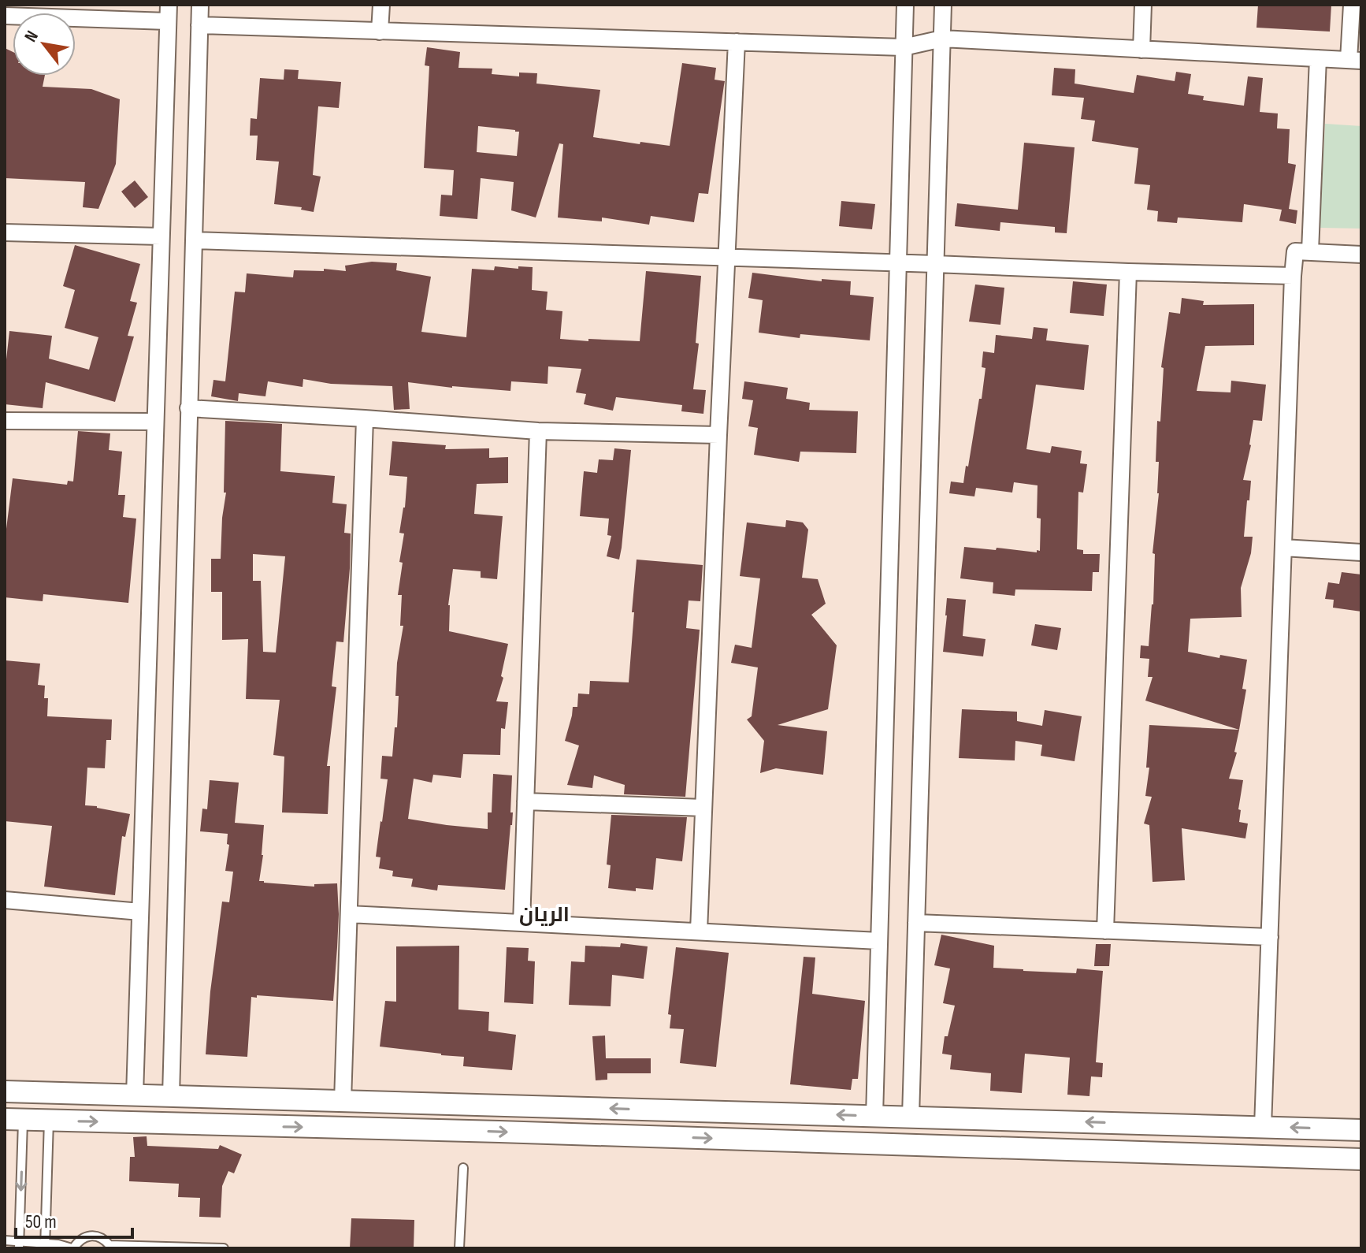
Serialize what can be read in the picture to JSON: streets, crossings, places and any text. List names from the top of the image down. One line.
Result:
{"districts":["الريان"],"scale_bar":"50 m","north":"top left"}
